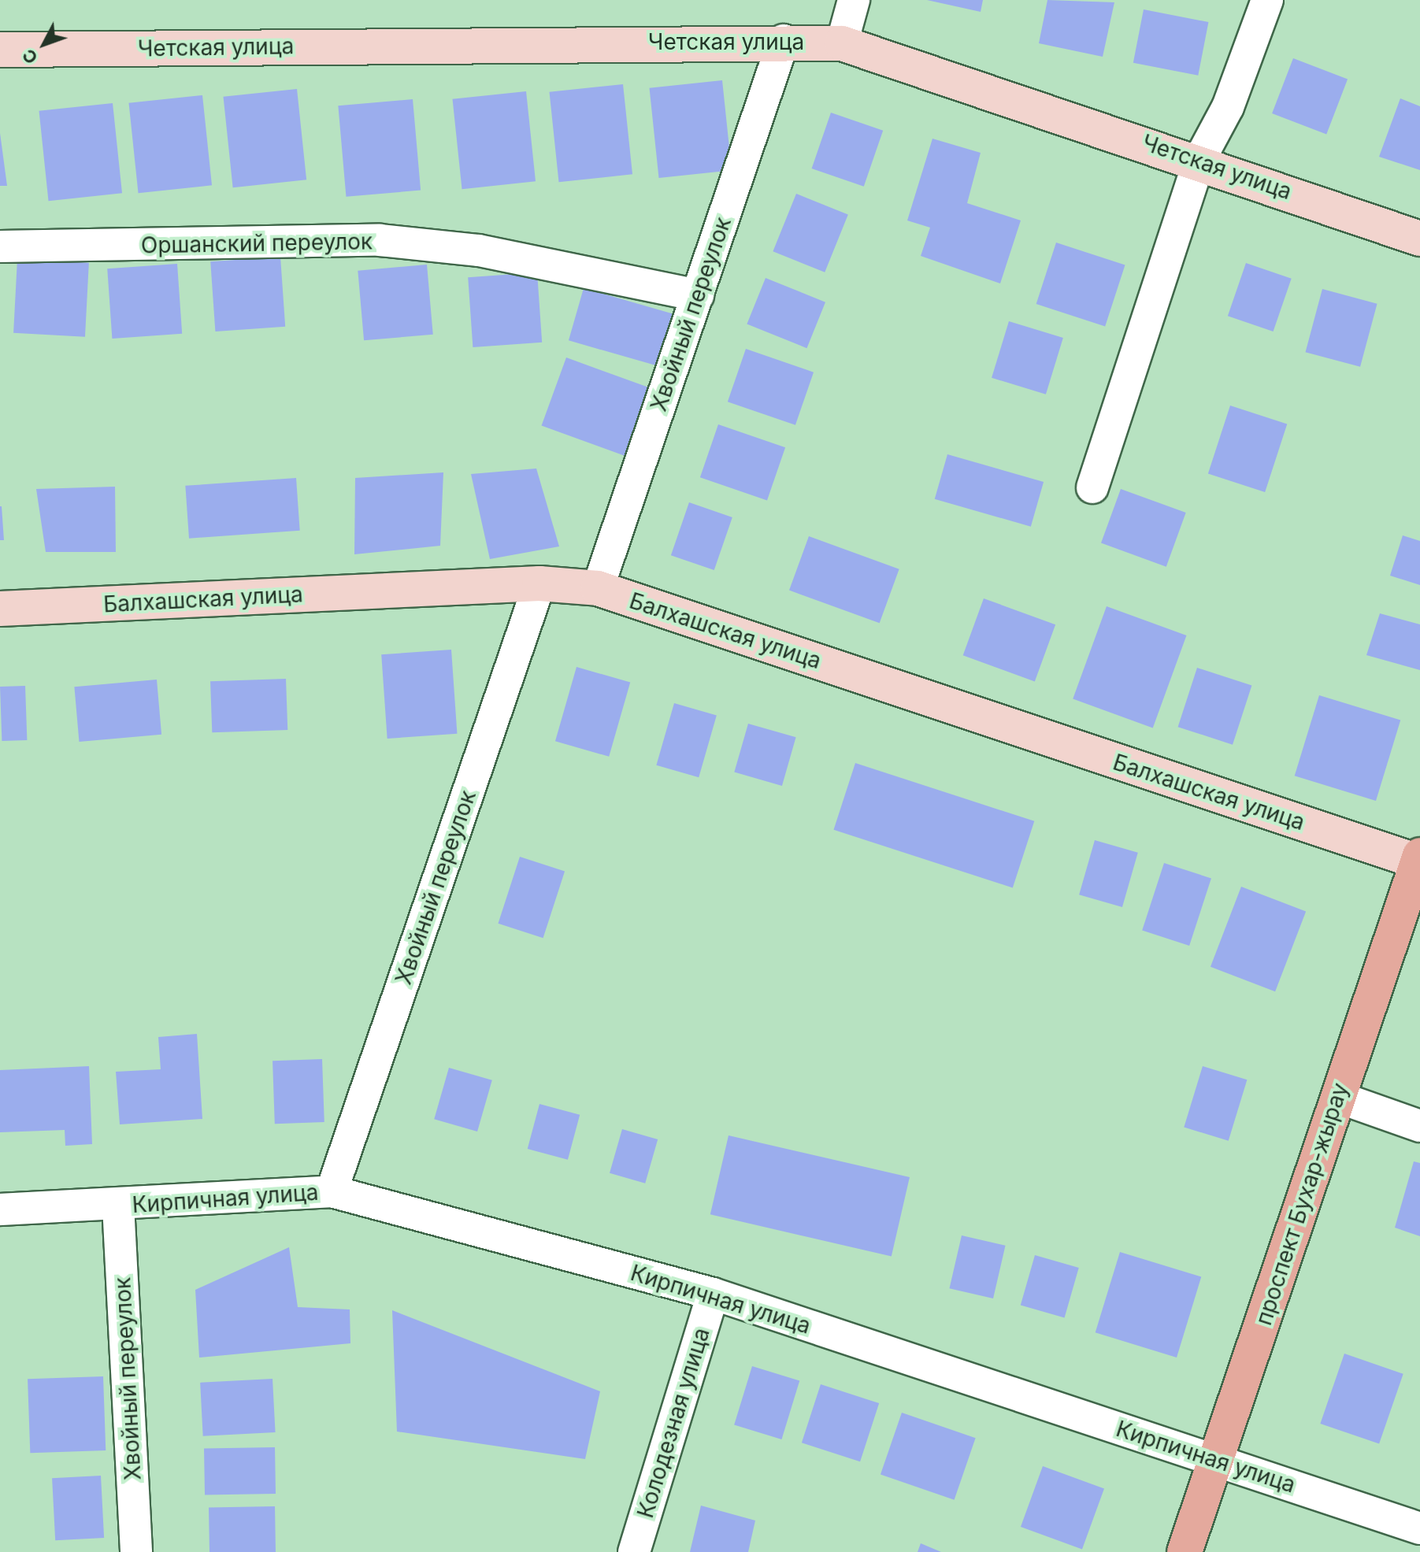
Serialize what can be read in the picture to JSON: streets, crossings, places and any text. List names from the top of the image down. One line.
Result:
{"streets":{"main road":["проспект Бухар-жырау"],"street":["Четская улица","Оршанский переулок","Хвойный переулок","Балхашская улица","Кирпичная улица","Колодезная улица"]},"crossings":[["Четская улица","Хвойный переулок"],["Оршанский переулок","Хвойный переулок"],["Хвойный переулок","Балхашская улица"],["Хвойный переулок","Кирпичная улица"],["Балхашская улица","проспект Бухар-жырау"],["Кирпичная улица","проспект Бухар-жырау"],["Кирпичная улица","Колодезная улица"]],"north":"bottom left"}
